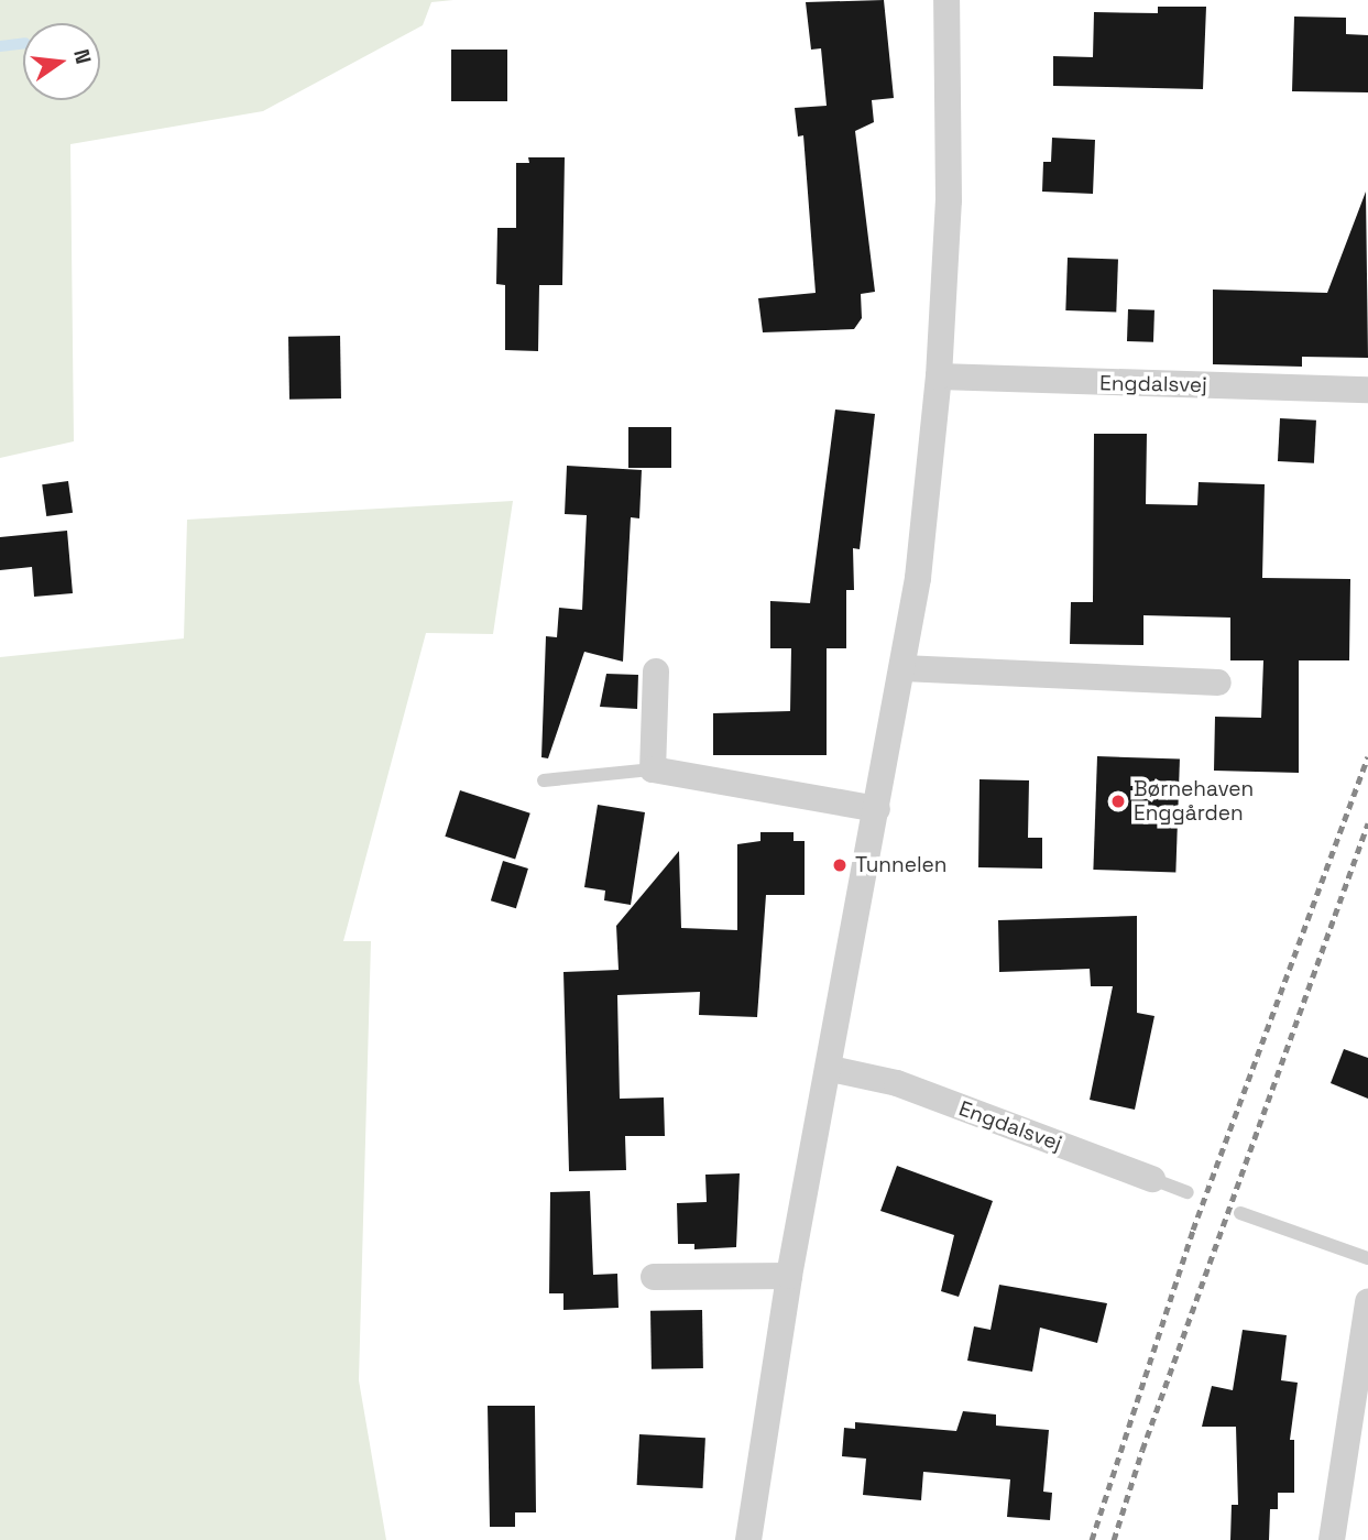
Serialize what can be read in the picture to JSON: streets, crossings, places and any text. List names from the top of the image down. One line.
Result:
{"streets":{"street":["Engdalsvej"]},"places":["Børnehaven Enggården","Tunnelen"],"north":"right"}
